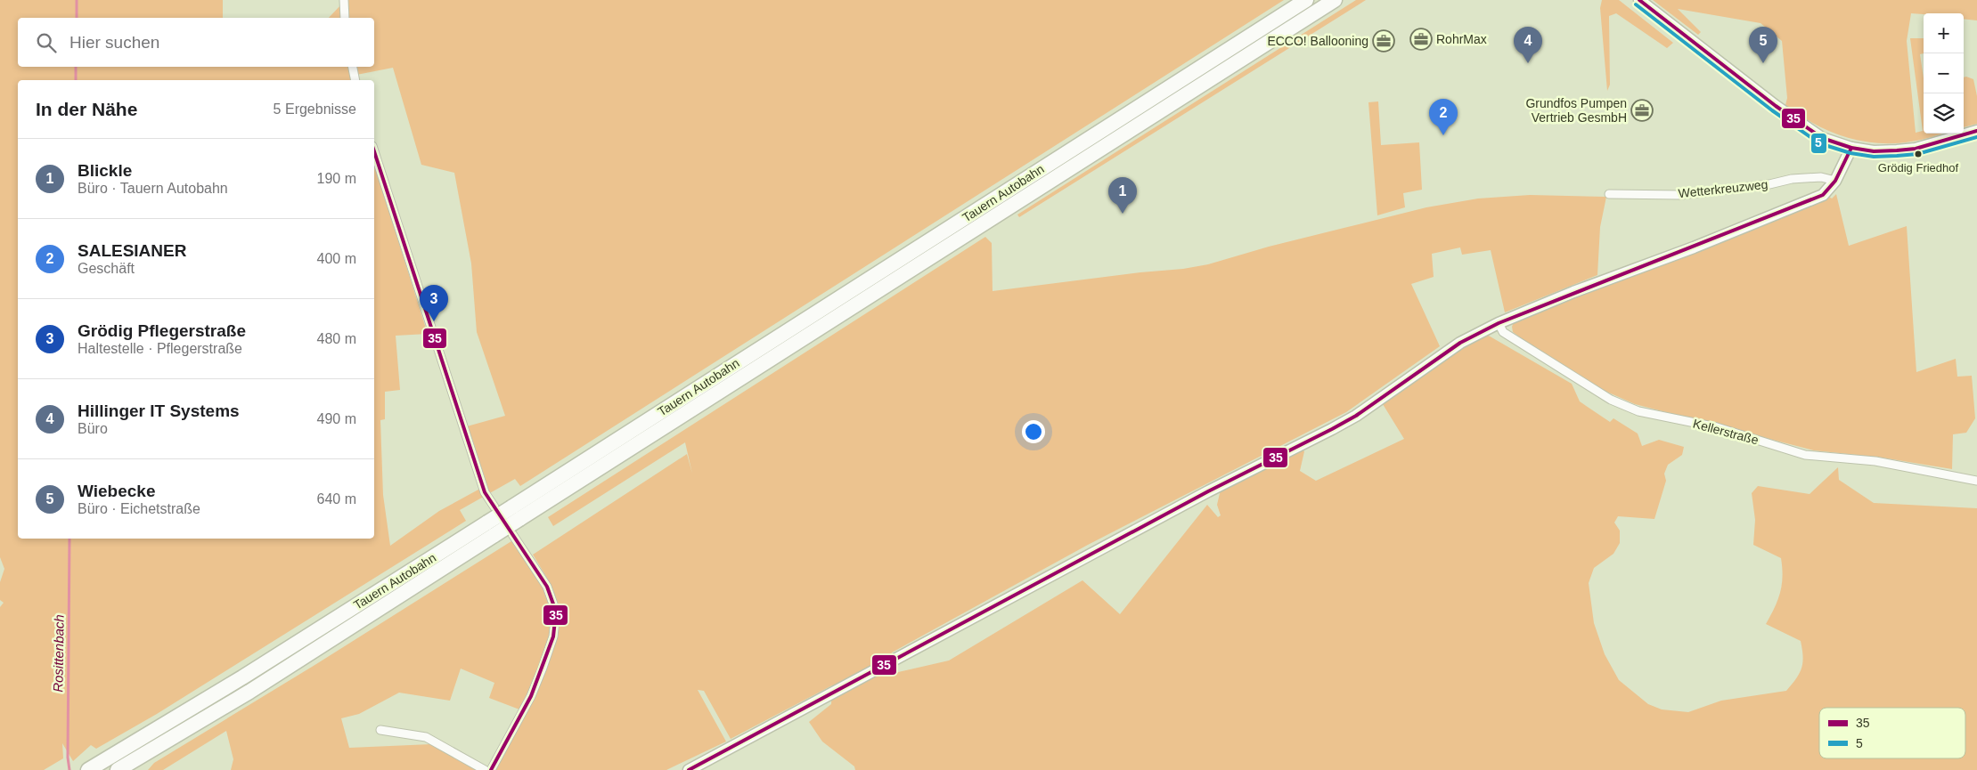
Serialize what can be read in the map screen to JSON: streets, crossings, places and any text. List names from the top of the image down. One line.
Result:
{"streets":{"highway":["Tauern Autobahn"],"street":["Wetterkreuzweg","Kellerstraße"]},"water":["Rosittenbach"],"places":{"office":["RohrMax","ECCO! Ballooning","Grundfos Pumpen Vertrieb GesmbH"],"other":["Grödig Friedhof"]},"lines":["transit line 35","transit line 5"],"legend":["35","5"],"page":{"map_buttons":["+","−"],"search":"Hier suchen","pins":["4","5","2","1","3"],"heading":["In der Nähe","5 Ergebnisse"],"list":[{"mark":"1","name":"Blickle","note":"Büro · Tauern Autobahn","value":"190 m"},{"mark":"2","name":"SALESIANER","note":"Geschäft","value":"400 m"},{"mark":"3","name":"Grödig Pflegerstraße","note":"Haltestelle · Pflegerstraße","value":"480 m"},{"mark":"4","name":"Hillinger IT Systems","note":"Büro","value":"490 m"},{"mark":"5","name":"Wiebecke","note":"Büro · Eichetstraße","value":"640 m"}]}}
